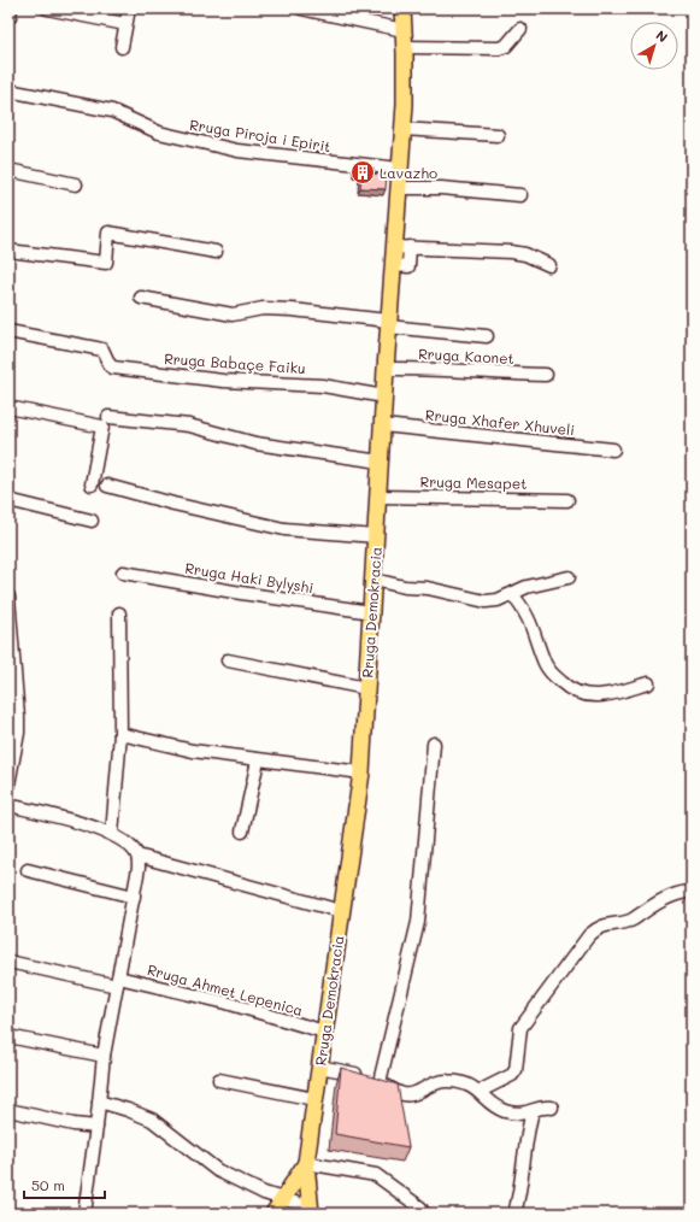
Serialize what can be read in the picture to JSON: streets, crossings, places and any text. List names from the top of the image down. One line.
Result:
{"streets":{"main road":["Rruga Demokracia"],"street":["Rruga Piroja i Epirit","Rruga Kaonet","Rruga Babaçe Faiku","Rruga Xhafer Xhuveli","Rruga Mesapet","Rruga Haki Bylyshi","Rruga Ahmet Lepenica"]},"crossings":[["Rruga Piroja i Epirit","Rruga Demokracia"],["Rruga Kaonet","Rruga Demokracia"],["Rruga Babaçe Faiku","Rruga Demokracia"],["Rruga Xhafer Xhuveli","Rruga Demokracia"],["Rruga Mesapet","Rruga Demokracia"],["Rruga Haki Bylyshi","Rruga Demokracia"],["Rruga Demokracia","Rruga Ahmet Lepenica"]],"places":{"building":["Lavazho"]},"scale_bar":"50 m","north":"top right"}
